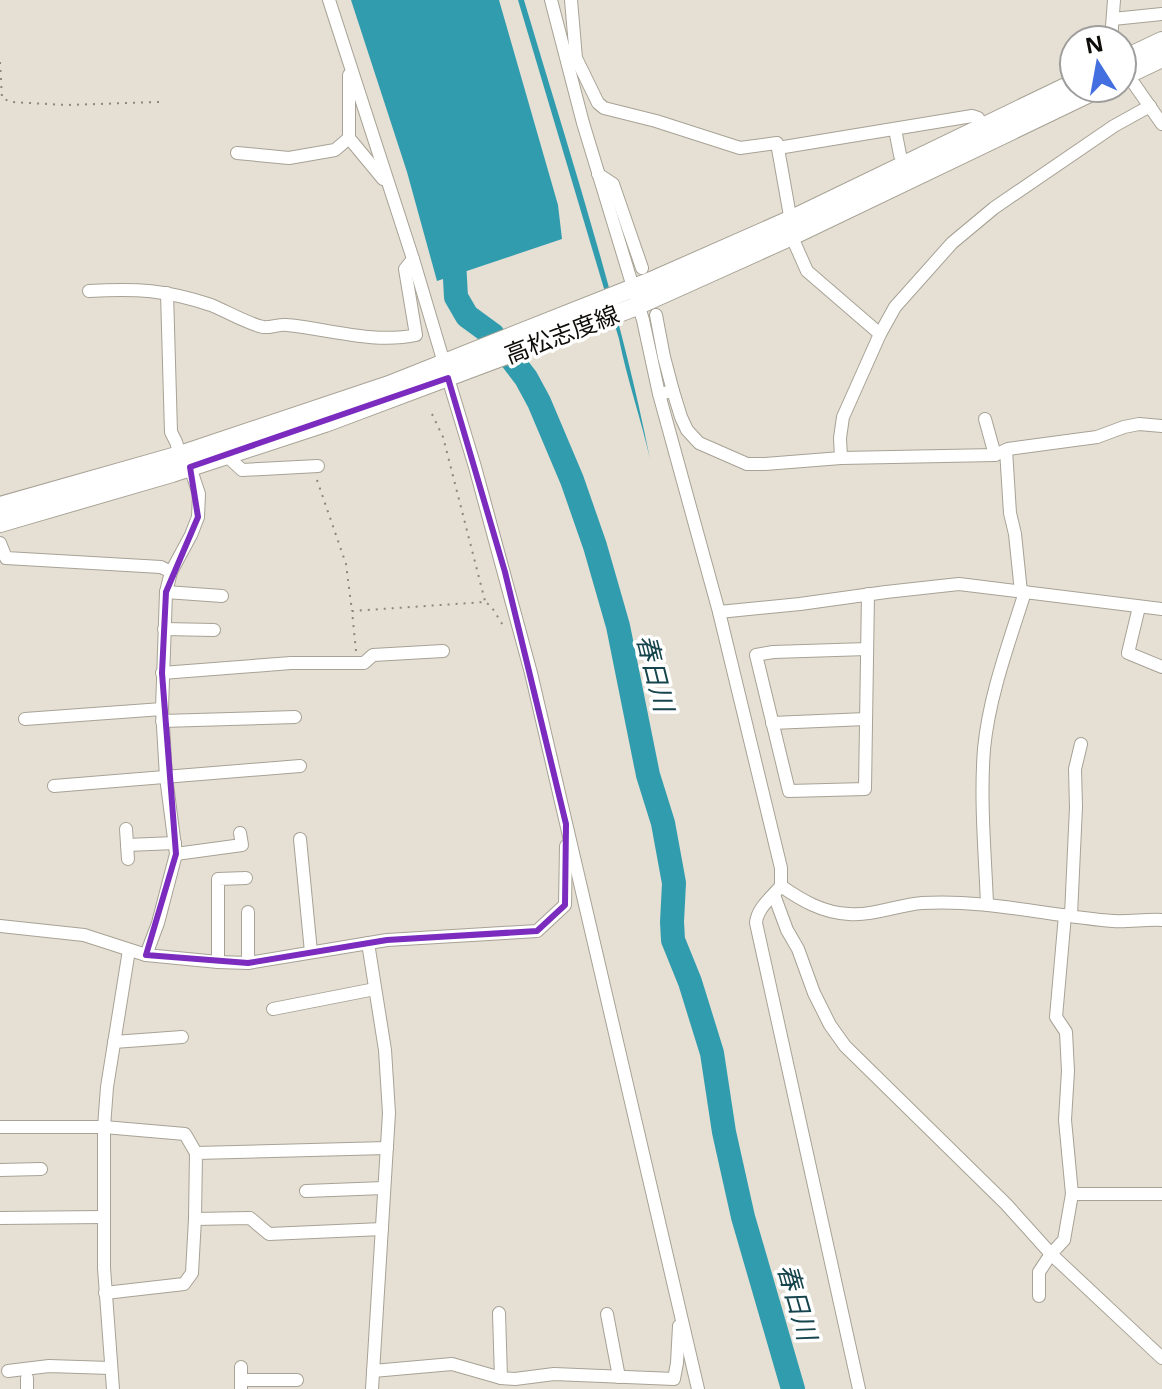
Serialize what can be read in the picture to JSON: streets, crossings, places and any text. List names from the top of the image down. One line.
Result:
{"streets":{"main road":["高松志度線"]},"water":["春日川"],"north":"top"}
